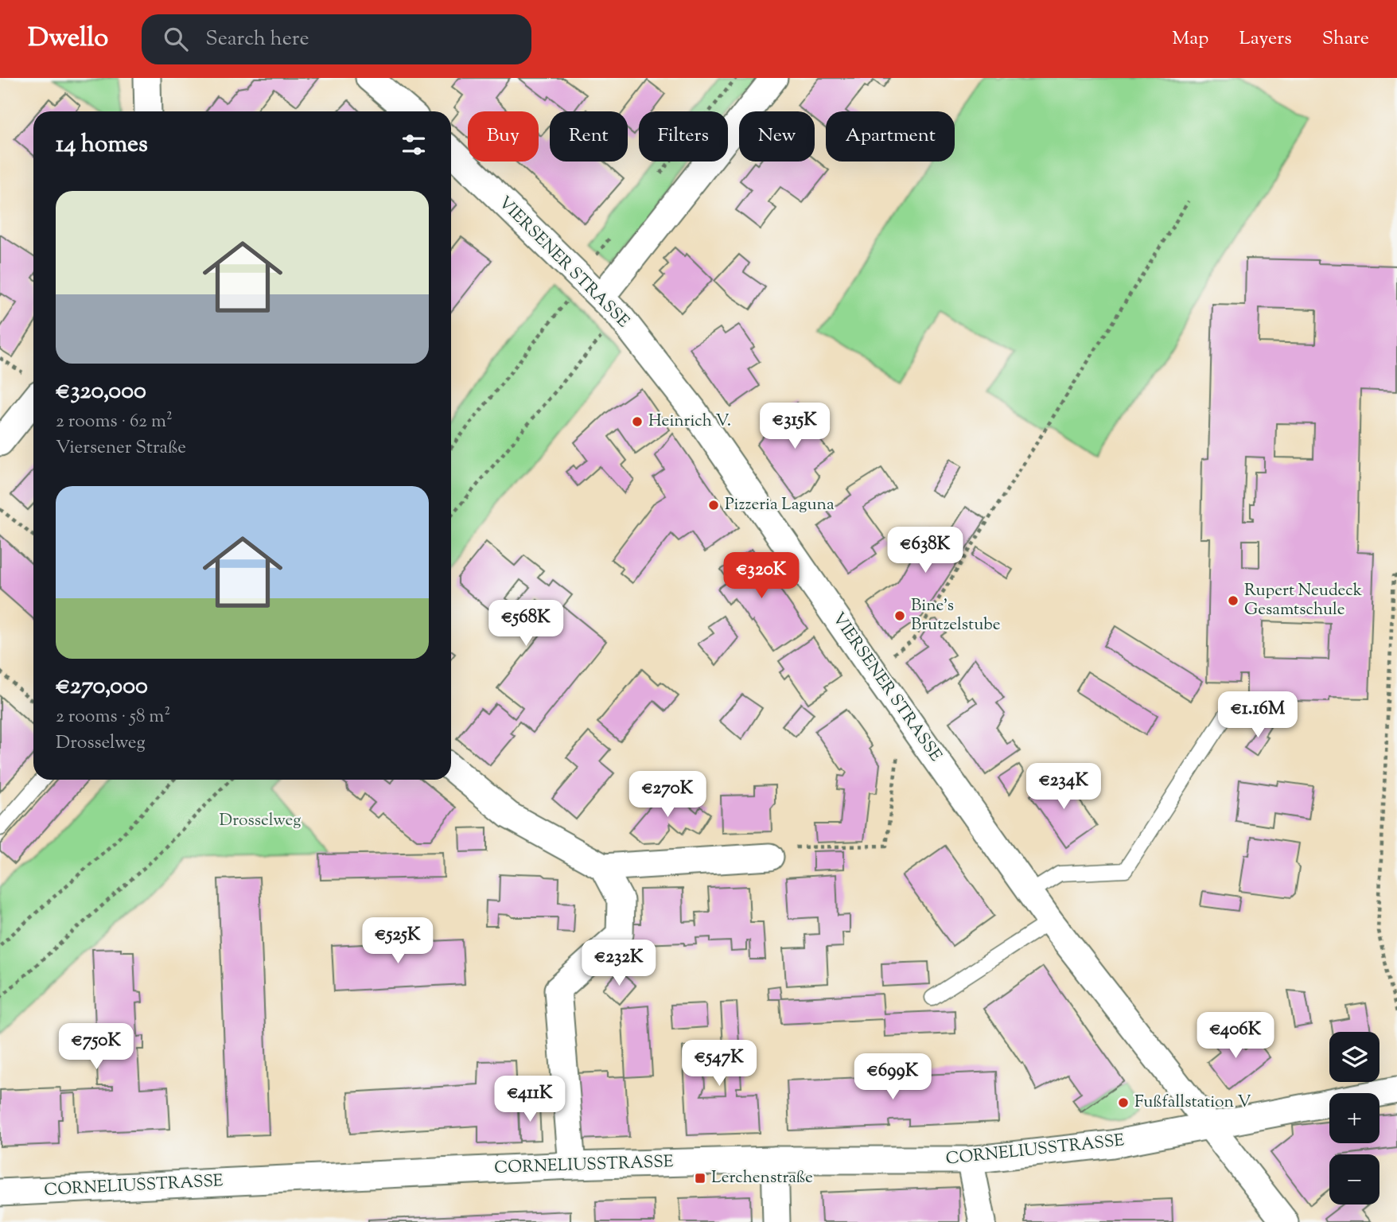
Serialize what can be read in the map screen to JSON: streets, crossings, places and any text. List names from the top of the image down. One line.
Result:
{"streets":{"street":["VIERSENER STRASSE","CORNELIUSSTRASSE"]},"crossings":[["VIERSENER STRASSE","CORNELIUSSTRASSE"]],"parks":["Drosselweg"],"places":{"other":["Heinrich V.","Pizzeria Laguna","Rupert Neudeck Gesamtschule","Bine's Brutzelstube","Fußfallstation V"],"transit":["Lerchenstraße"]},"page":{"header":"Dwello","search":"Search here","nav":["Map","Layers","Share"],"chip":["Buy","Rent","Filters","New","Apartment"],"heading":"14 homes","list":[{"name":"€320,000","note":"2 rooms · 62 m² · Viersener Straße"},{"name":"€270,000","note":"2 rooms · 58 m² · Drosselweg"}],"price":["€315K","€638K","€320K","€568K","€1.16M","€234K","€270K","€525K","€232K","€406K","€750K","€547K","€699K","€411K"],"map_buttons":["+","−"]}}
